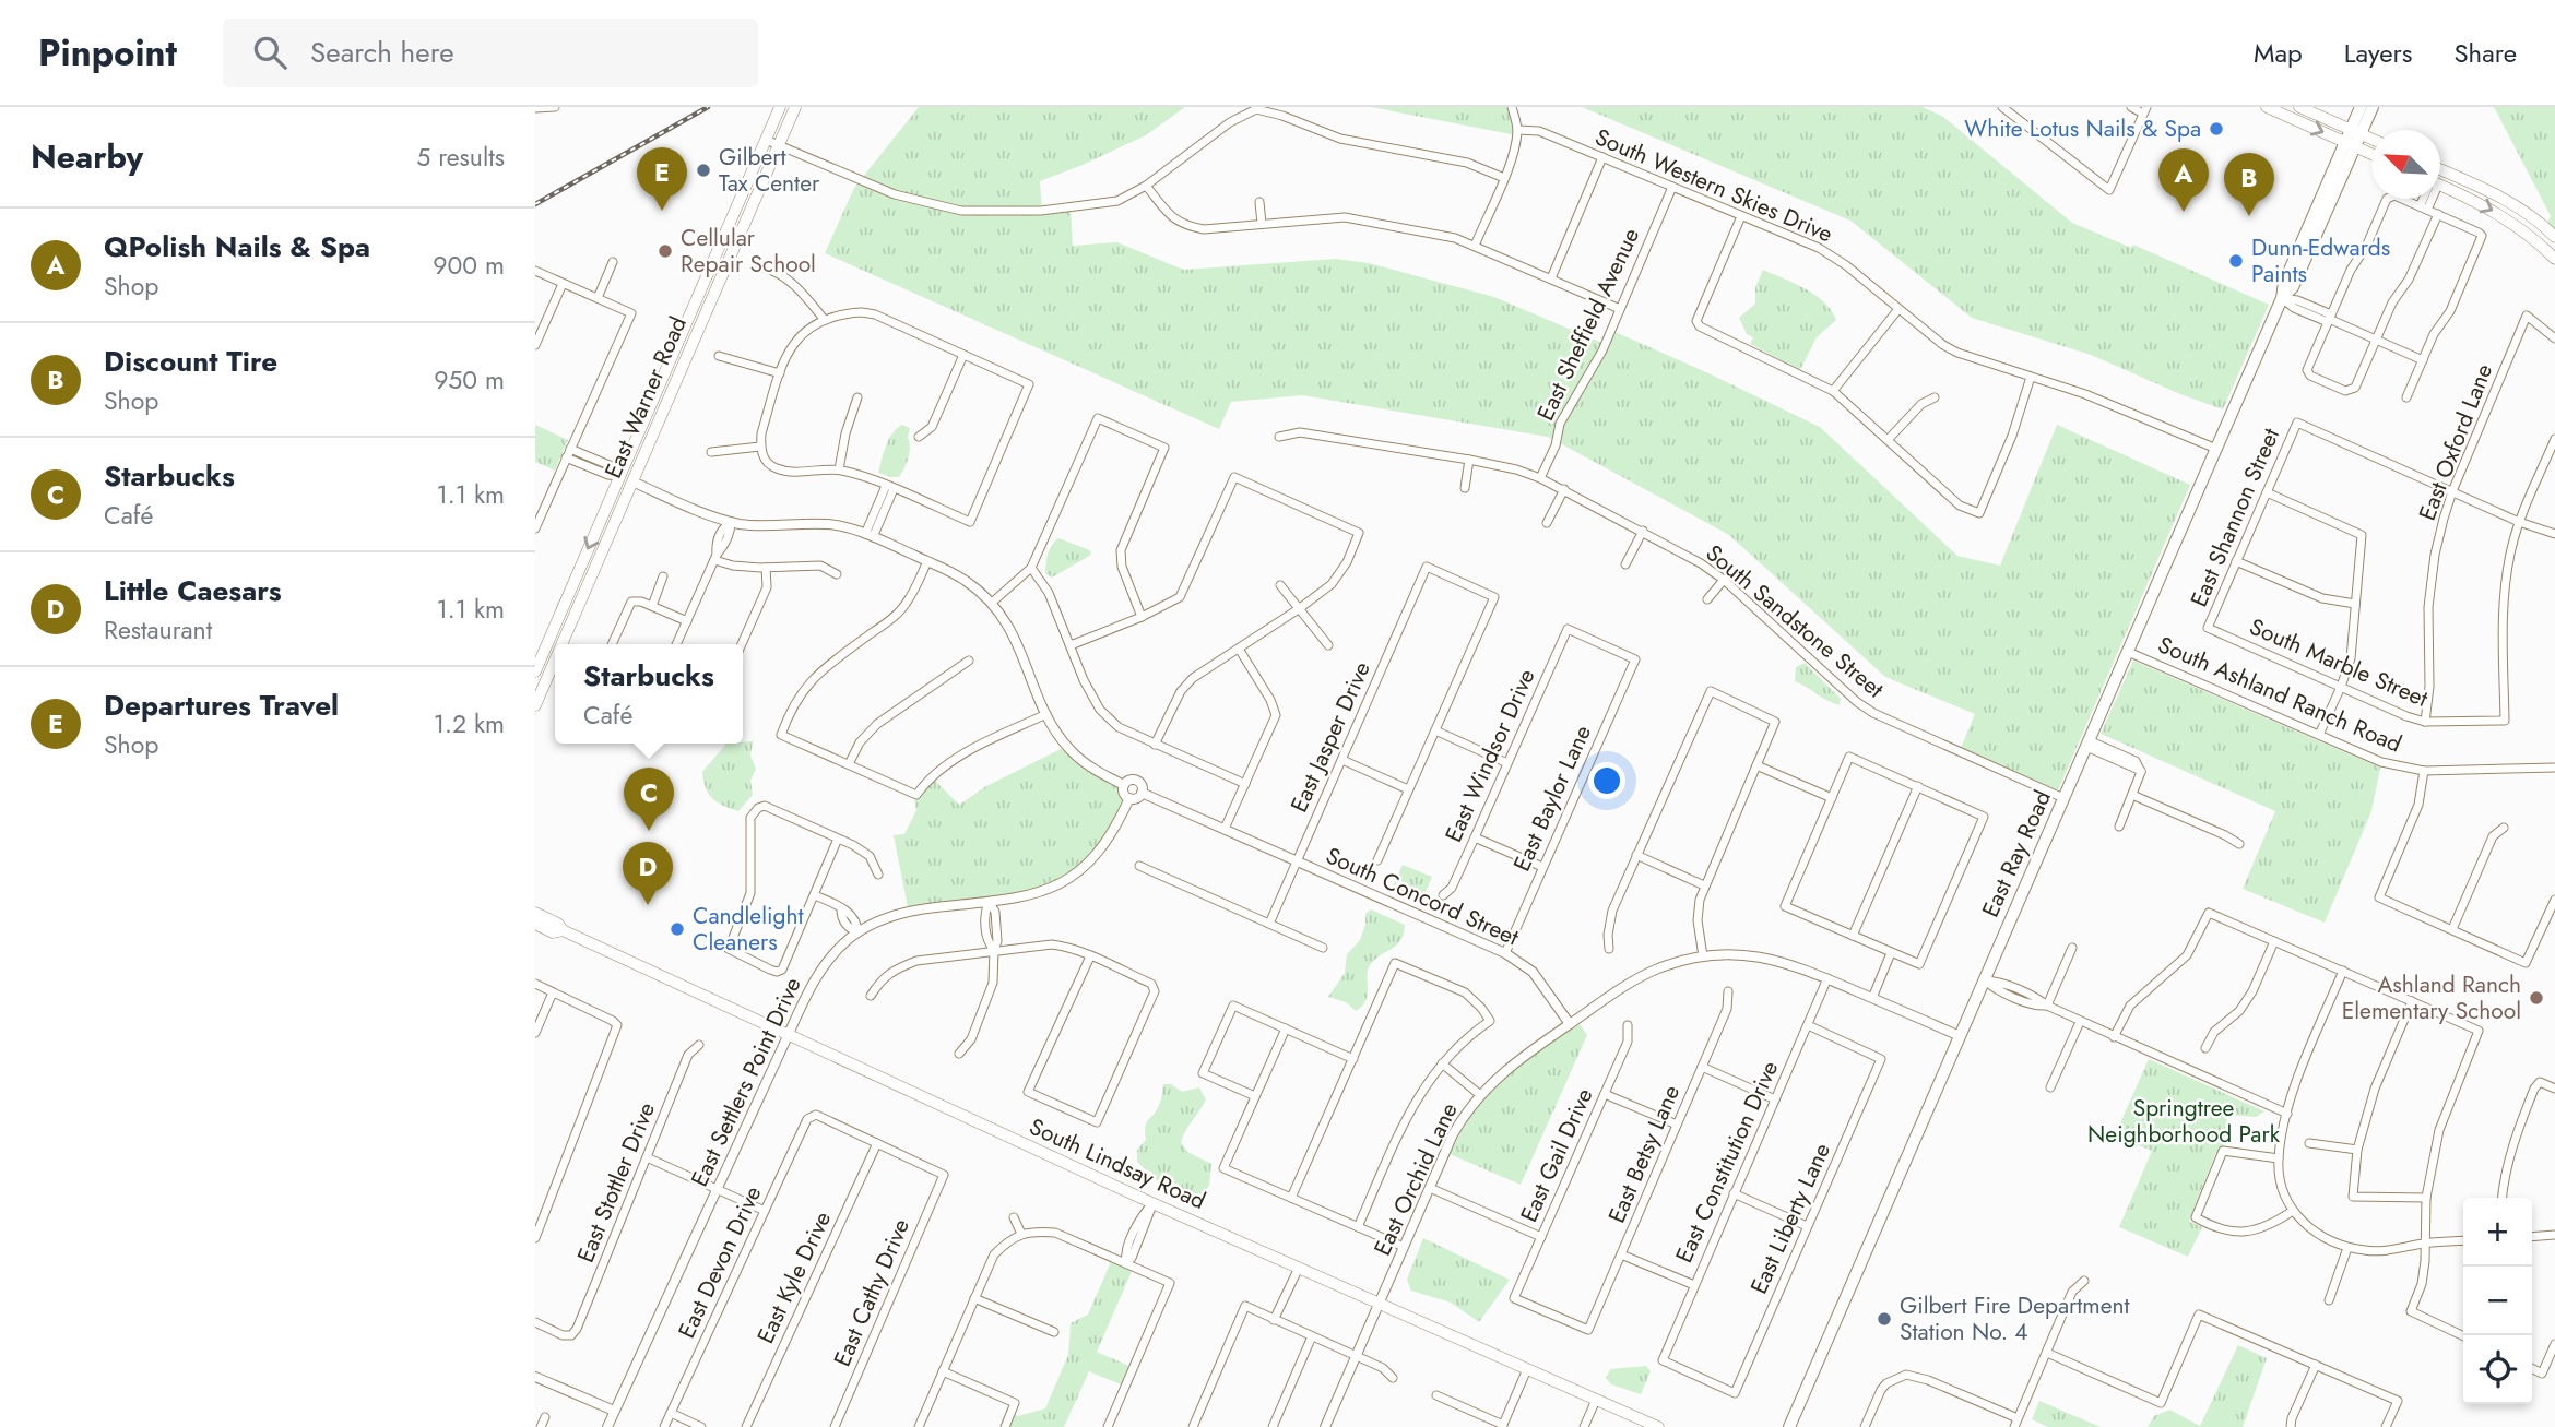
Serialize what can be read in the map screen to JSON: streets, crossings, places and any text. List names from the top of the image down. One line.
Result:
{"streets":{"main road":["East Warner Road","East Ray Road","South Lindsay Road"],"street":["South Western Skies Drive","East Sheffield Avenue","East Oxford Lane","East Shannon Street","South Sandstone Street","South Marble Street","South Ashland Ranch Road","East Jasper Drive","East Windsor Drive","East Baylor Lane","South Concord Street","East Settlers Point Drive","East Betsy Lane","East Gail Drive","East Constitution Drive","East Orchid Lane","East Stottler Drive","East Liberty Lane","East Devon Drive","East Kyle Drive","East Cathy Drive"]},"crossings":[["South Western Skies Drive","East Sheffield Avenue"],["South Western Skies Drive","East Ray Road"],["East Sheffield Avenue","South Sandstone Street"],["East Oxford Lane","East Shannon Street"],["East Oxford Lane","South Marble Street"],["East Shannon Street","South Marble Street"],["South Sandstone Street","East Ray Road"],["South Ashland Ranch Road","East Ray Road"],["East Jasper Drive","South Concord Street"],["East Windsor Drive","East Baylor Lane"],["East Baylor Lane","South Concord Street"],["South Concord Street","East Settlers Point Drive"],["South Concord Street","East Orchid Lane"],["East Settlers Point Drive","South Lindsay Road"],["East Betsy Lane","East Gail Drive"],["East Constitution Drive","East Liberty Lane"],["South Lindsay Road","East Orchid Lane"],["East Devon Drive","East Kyle Drive"],["East Devon Drive","East Cathy Drive"],["East Kyle Drive","East Cathy Drive"]],"parks":["Springtree Neighborhood Park"],"places":["White Lotus Nails & Spa","Gilbert Tax Center","Cellular Repair School","Dunn-Edwards Paints","Candlelight Cleaners","Ashland Ranch Elementary School","Gilbert Fire Department Station No. 4"],"north":"top left","page":{"header":"Pinpoint","search":"Search here","nav":["Map","Layers","Share"],"heading":["Nearby","5 results"],"pins":["E","A","B","C","D"],"list":[{"mark":"A","name":"QPolish Nails & Spa","note":"Shop","value":"900 m"},{"mark":"B","name":"Discount Tire","note":"Shop","value":"950 m"},{"mark":"C","name":"Starbucks","note":"Café","value":"1.1 km"},{"mark":"D","name":"Little Caesars","note":"Restaurant","value":"1.1 km"},{"mark":"E","name":"Departures Travel","note":"Shop","value":"1.2 km"}],"popup":["Starbucks","Café"],"map_buttons":["+","−"]}}
